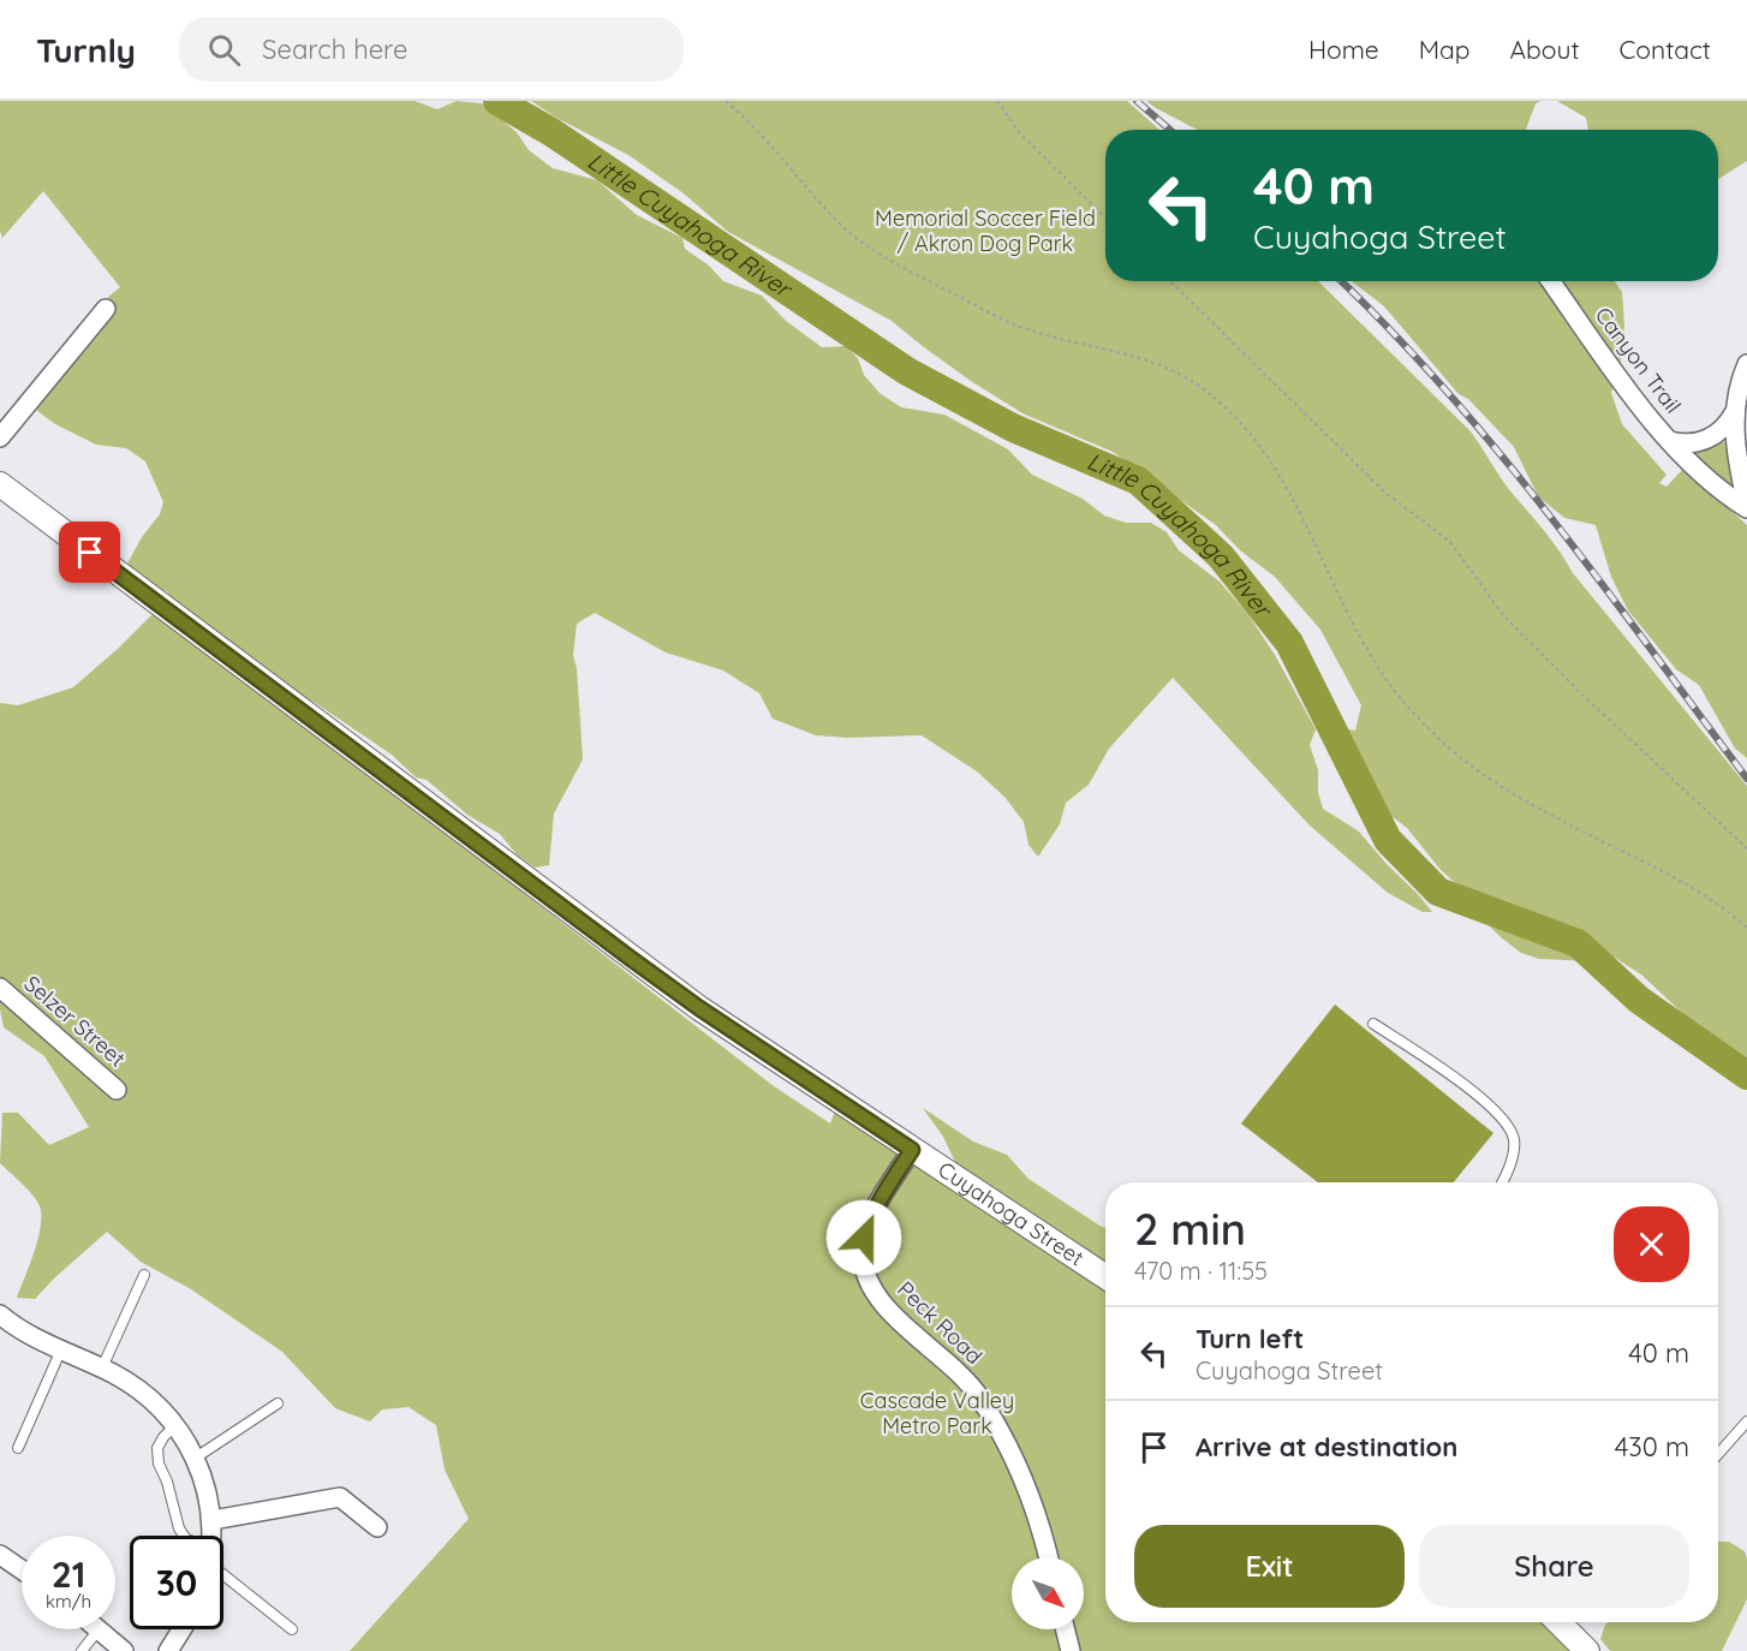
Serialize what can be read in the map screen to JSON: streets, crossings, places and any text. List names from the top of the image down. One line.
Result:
{"streets":{"street":["Canyon Trail","Selzer Street","Cuyahoga Street","Peck Road"]},"crossings":[["Cuyahoga Street","Peck Road"]],"water":["Little Cuyahoga River"],"parks":["Memorial Soccer Field / Akron Dog Park","Cascade Valley Metro Park"],"north":"bottom right","page":{"header":"Turnly","search":"Search here","nav":["Home","Map","About","Contact"],"turn":["40 m","Cuyahoga Street"],"heading":["2 min","470 m · 11:55"],"list":[{"name":"Turn left","note":"Cuyahoga Street","value":"40 m"},{"name":"Arrive at destination","value":"430 m"}],"buttons":["Exit","Share"],"speed":"21 km/h","limit":"30"}}
